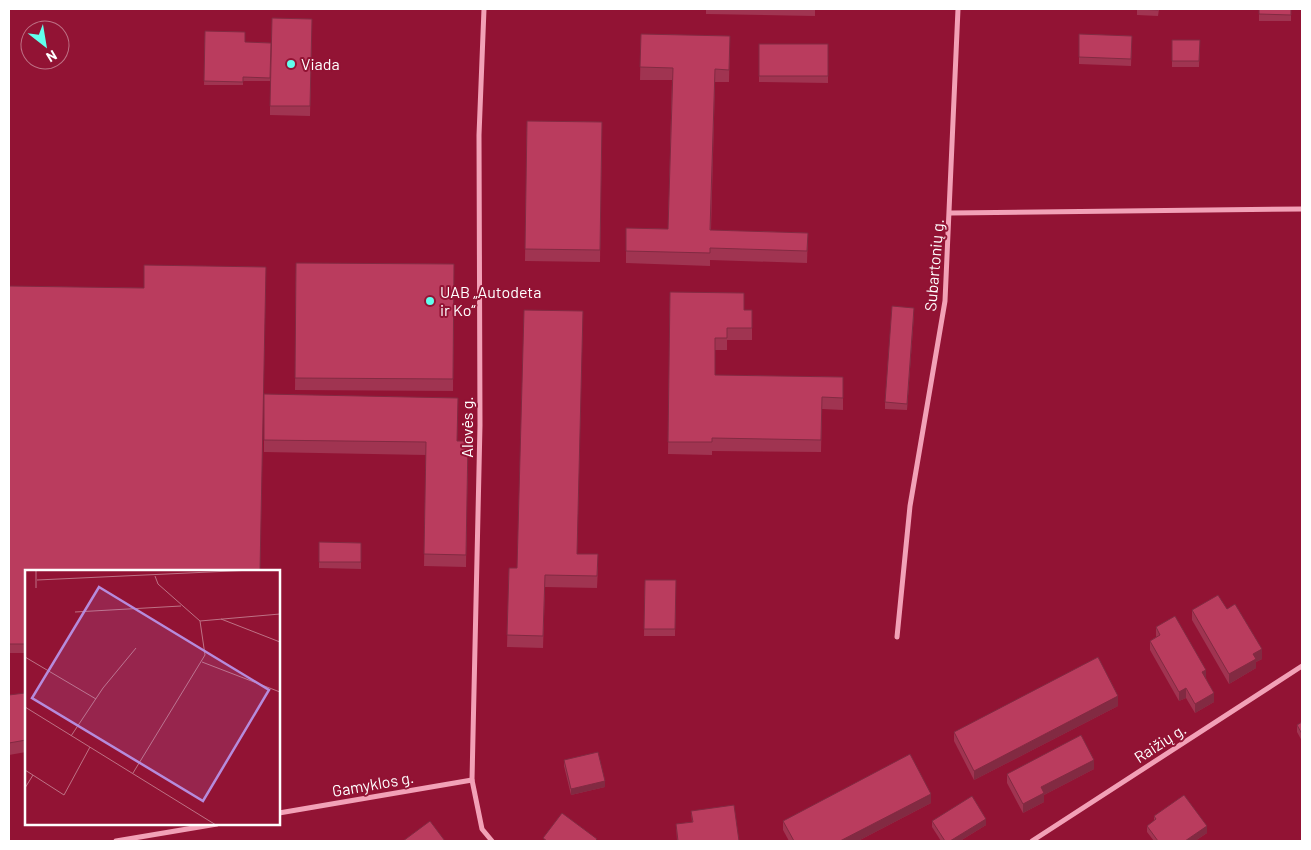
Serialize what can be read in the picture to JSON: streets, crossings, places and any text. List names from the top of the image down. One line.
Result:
{"streets":{"street":["Subartonių g.","Alovės g.","Raižių g.","Gamyklos g."]},"crossings":[["Alovės g.","Gamyklos g."]],"places":["Viada","UAB „Autodeta ir Ko“"],"north":"bottom right"}
